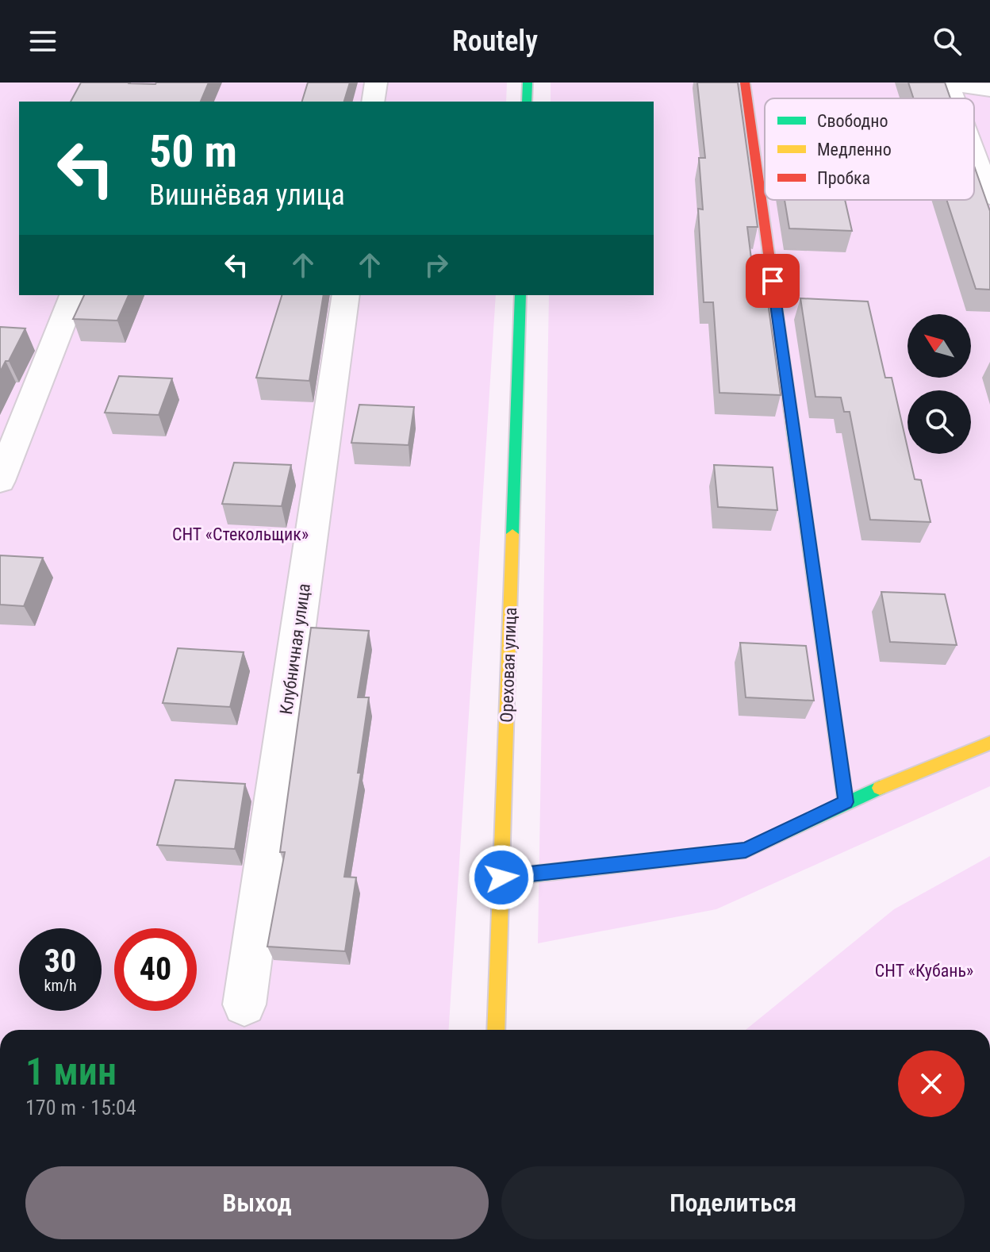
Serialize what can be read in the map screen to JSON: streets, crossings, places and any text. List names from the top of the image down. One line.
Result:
{"streets":{"street":["Клубничная улица","Ореховая улица"]},"parks":["СНТ «Стекольщик»","СНТ «Кубань»"],"legend":["Свободно","Медленно","Пробка"],"north":"top left","page":{"header":"Routely","turn":["50 m","Вишнёвая улица"],"speed":"30 km/h","limit":"40","heading":["1 мин","170 m · 15:04"],"buttons":["Выход","Поделиться"]}}
